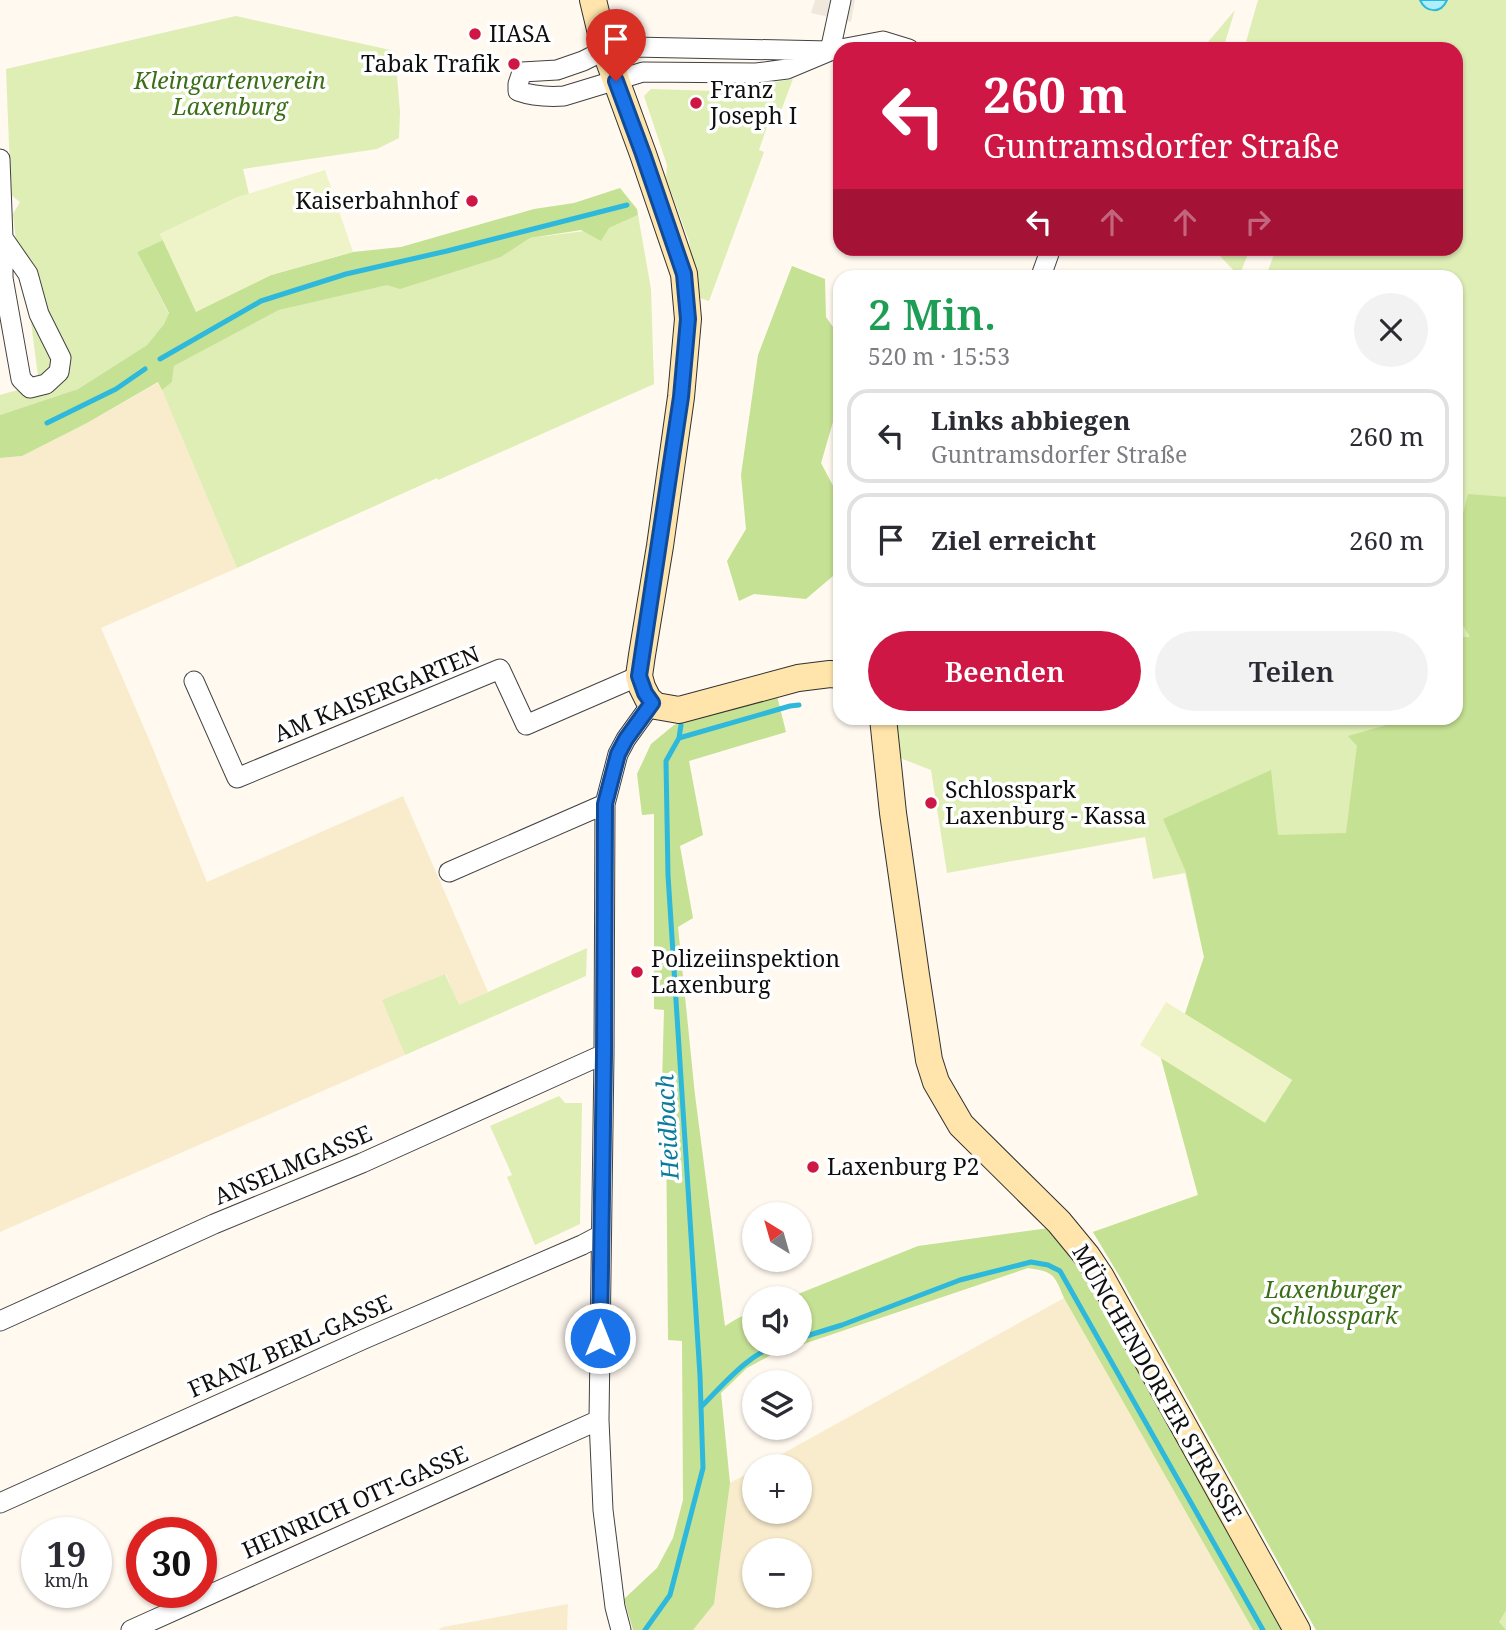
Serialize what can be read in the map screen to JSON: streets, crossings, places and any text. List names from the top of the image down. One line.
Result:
{"streets":{"main road":["MÜNCHENDORFER STRASSE"],"street":["AM KAISERGARTEN","ANSELMGASSE","FRANZ BERL-GASSE","HEINRICH OTT-GASSE"]},"water":["Heidbach"],"parks":["Kleingartenverein Laxenburg","Laxenburger Schlosspark"],"places":["IIASA","Tabak Trafik","Franz Joseph I","Kaiserbahnhof","Schlosspark Laxenburg - Kassa","Polizeiinspektion Laxenburg","Laxenburg P2"],"north":"top left","page":{"turn":["260 m","Guntramsdorfer Straße"],"heading":["2 Min.","520 m · 15:53"],"list":[{"name":"Links abbiegen","note":"Guntramsdorfer Straße","value":"260 m"},{"name":"Ziel erreicht","value":"260 m"}],"buttons":["Beenden","Teilen"],"map_buttons":["+","−"],"speed":"19 km/h","limit":"30"}}
